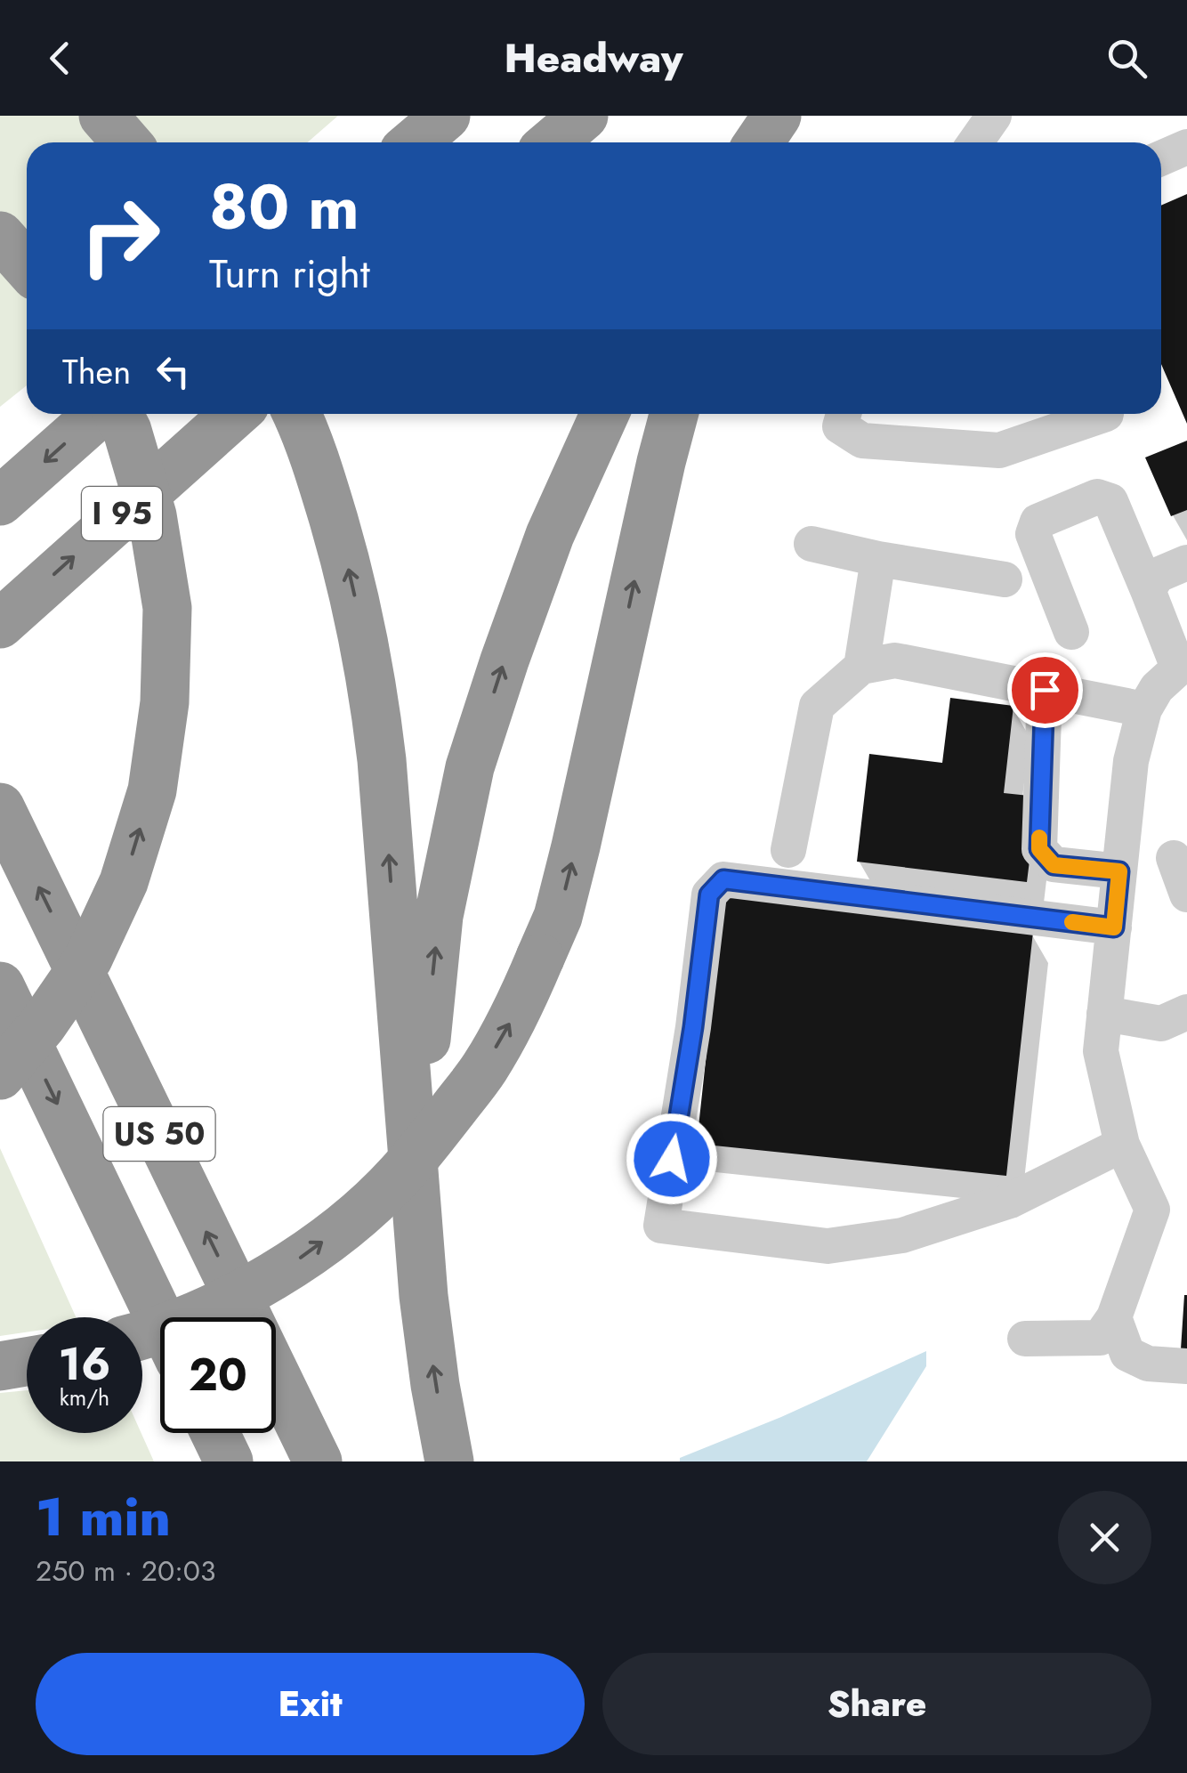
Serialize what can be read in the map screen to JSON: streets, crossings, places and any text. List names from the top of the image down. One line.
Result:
{"streets":{"highway":["I 95","US 50"]},"page":{"header":"Headway","turn":["80 m","Turn right"],"then":"Then","speed":"16 km/h","limit":"20","heading":["1 min","250 m · 20:03"],"buttons":["Exit","Share"]}}
